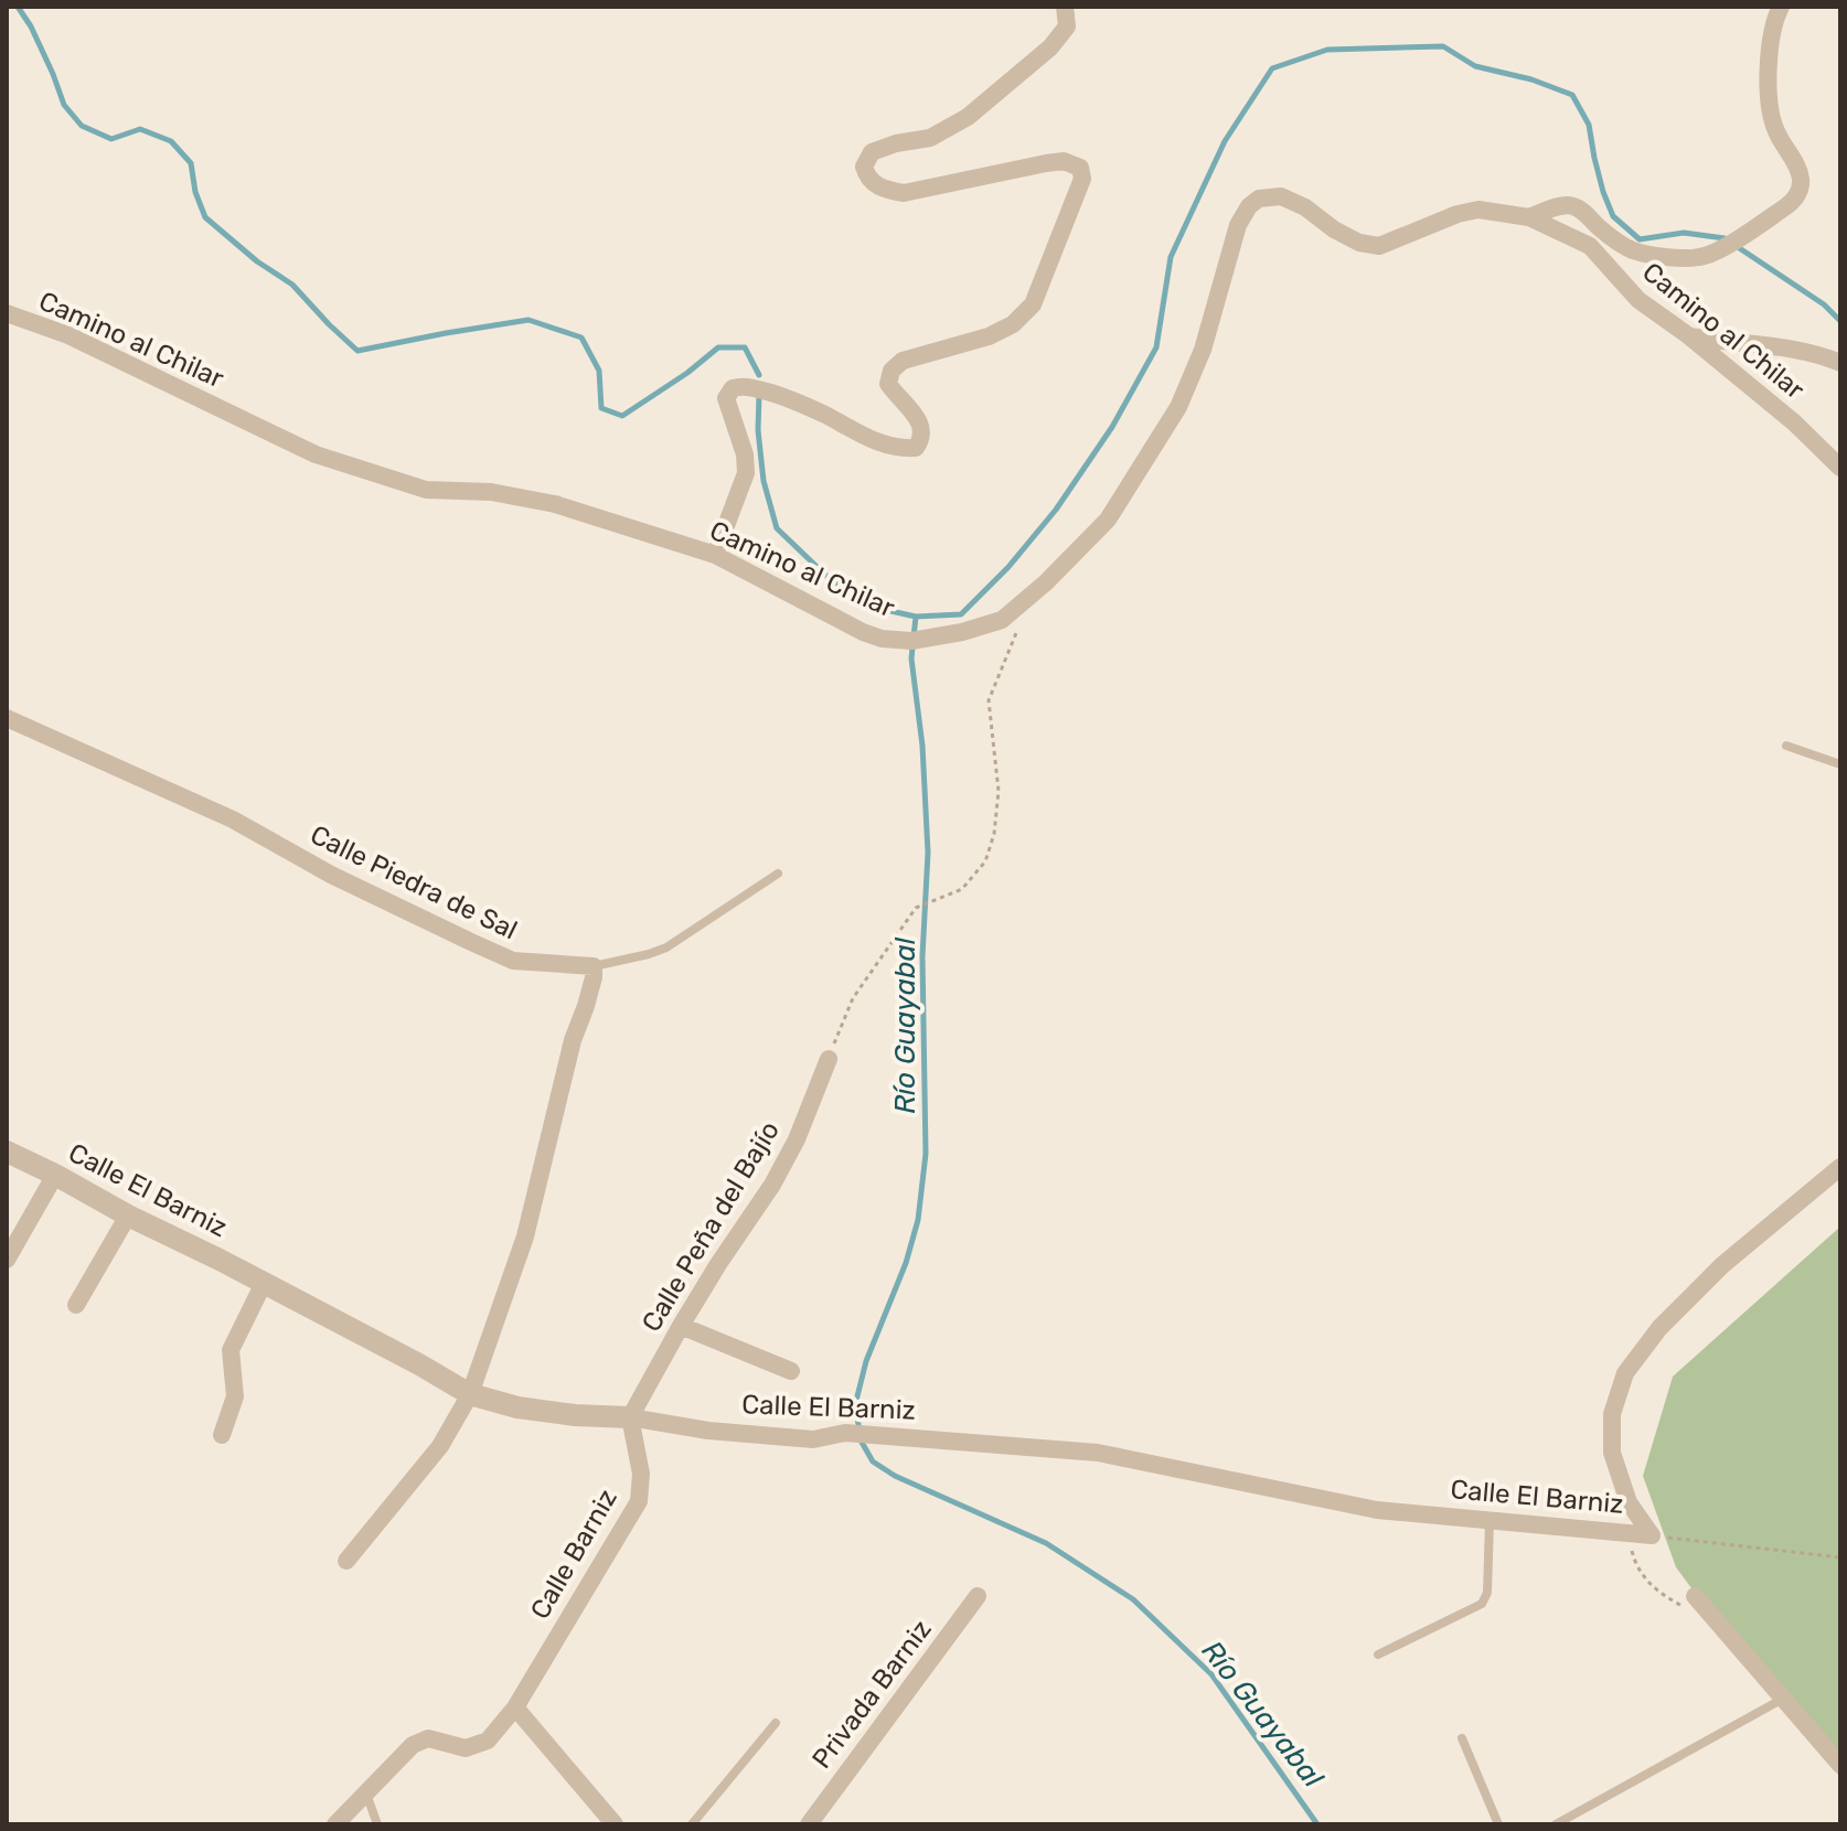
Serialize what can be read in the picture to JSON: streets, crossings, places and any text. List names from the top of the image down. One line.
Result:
{"streets":{"street":["Camino al Chilar","Calle Piedra de Sal","Calle El Barniz","Calle Peña del Bajío","Calle Barniz","Privada Barniz"]},"crossings":[["Calle El Barniz","Calle Peña del Bajío"],["Calle El Barniz","Calle Barniz"],["Calle Peña del Bajío","Calle Barniz"]],"water":["Río Guayabal"]}
